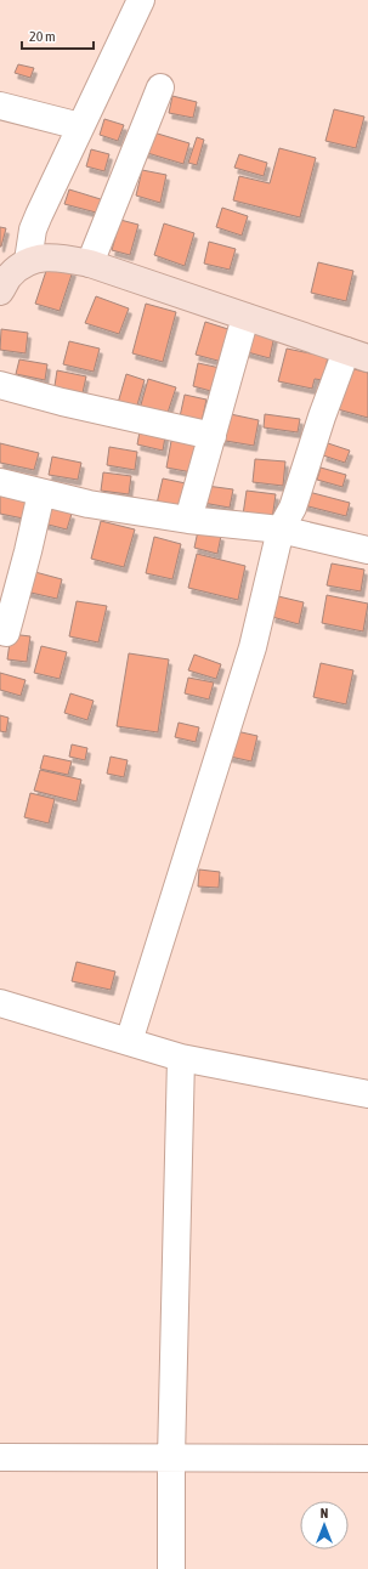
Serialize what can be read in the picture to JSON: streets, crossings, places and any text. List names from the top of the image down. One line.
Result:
{"scale_bar":"20 m","north":"top"}
